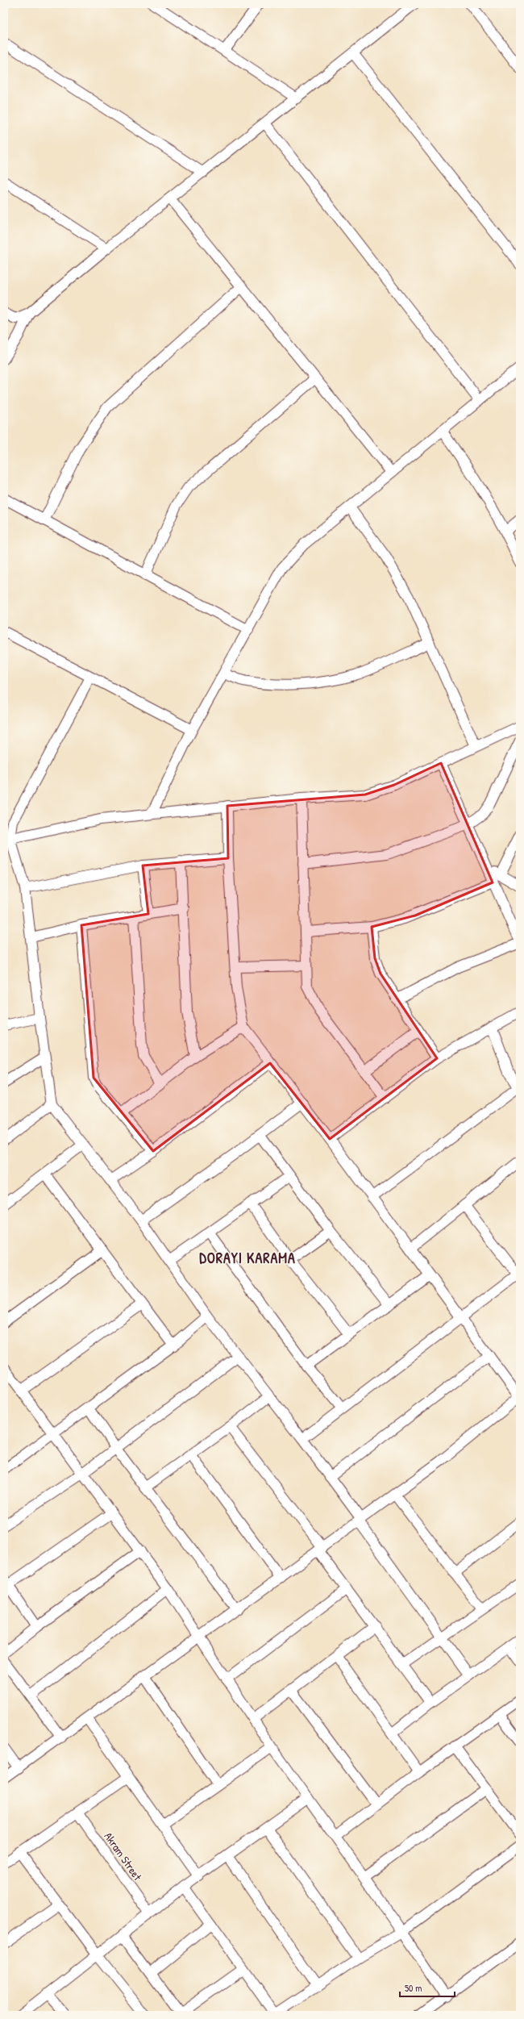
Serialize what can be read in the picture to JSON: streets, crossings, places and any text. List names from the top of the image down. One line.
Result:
{"streets":{"street":["Akram Street"]},"districts":["DORAYI KARAMA"],"scale_bar":"50 m"}
